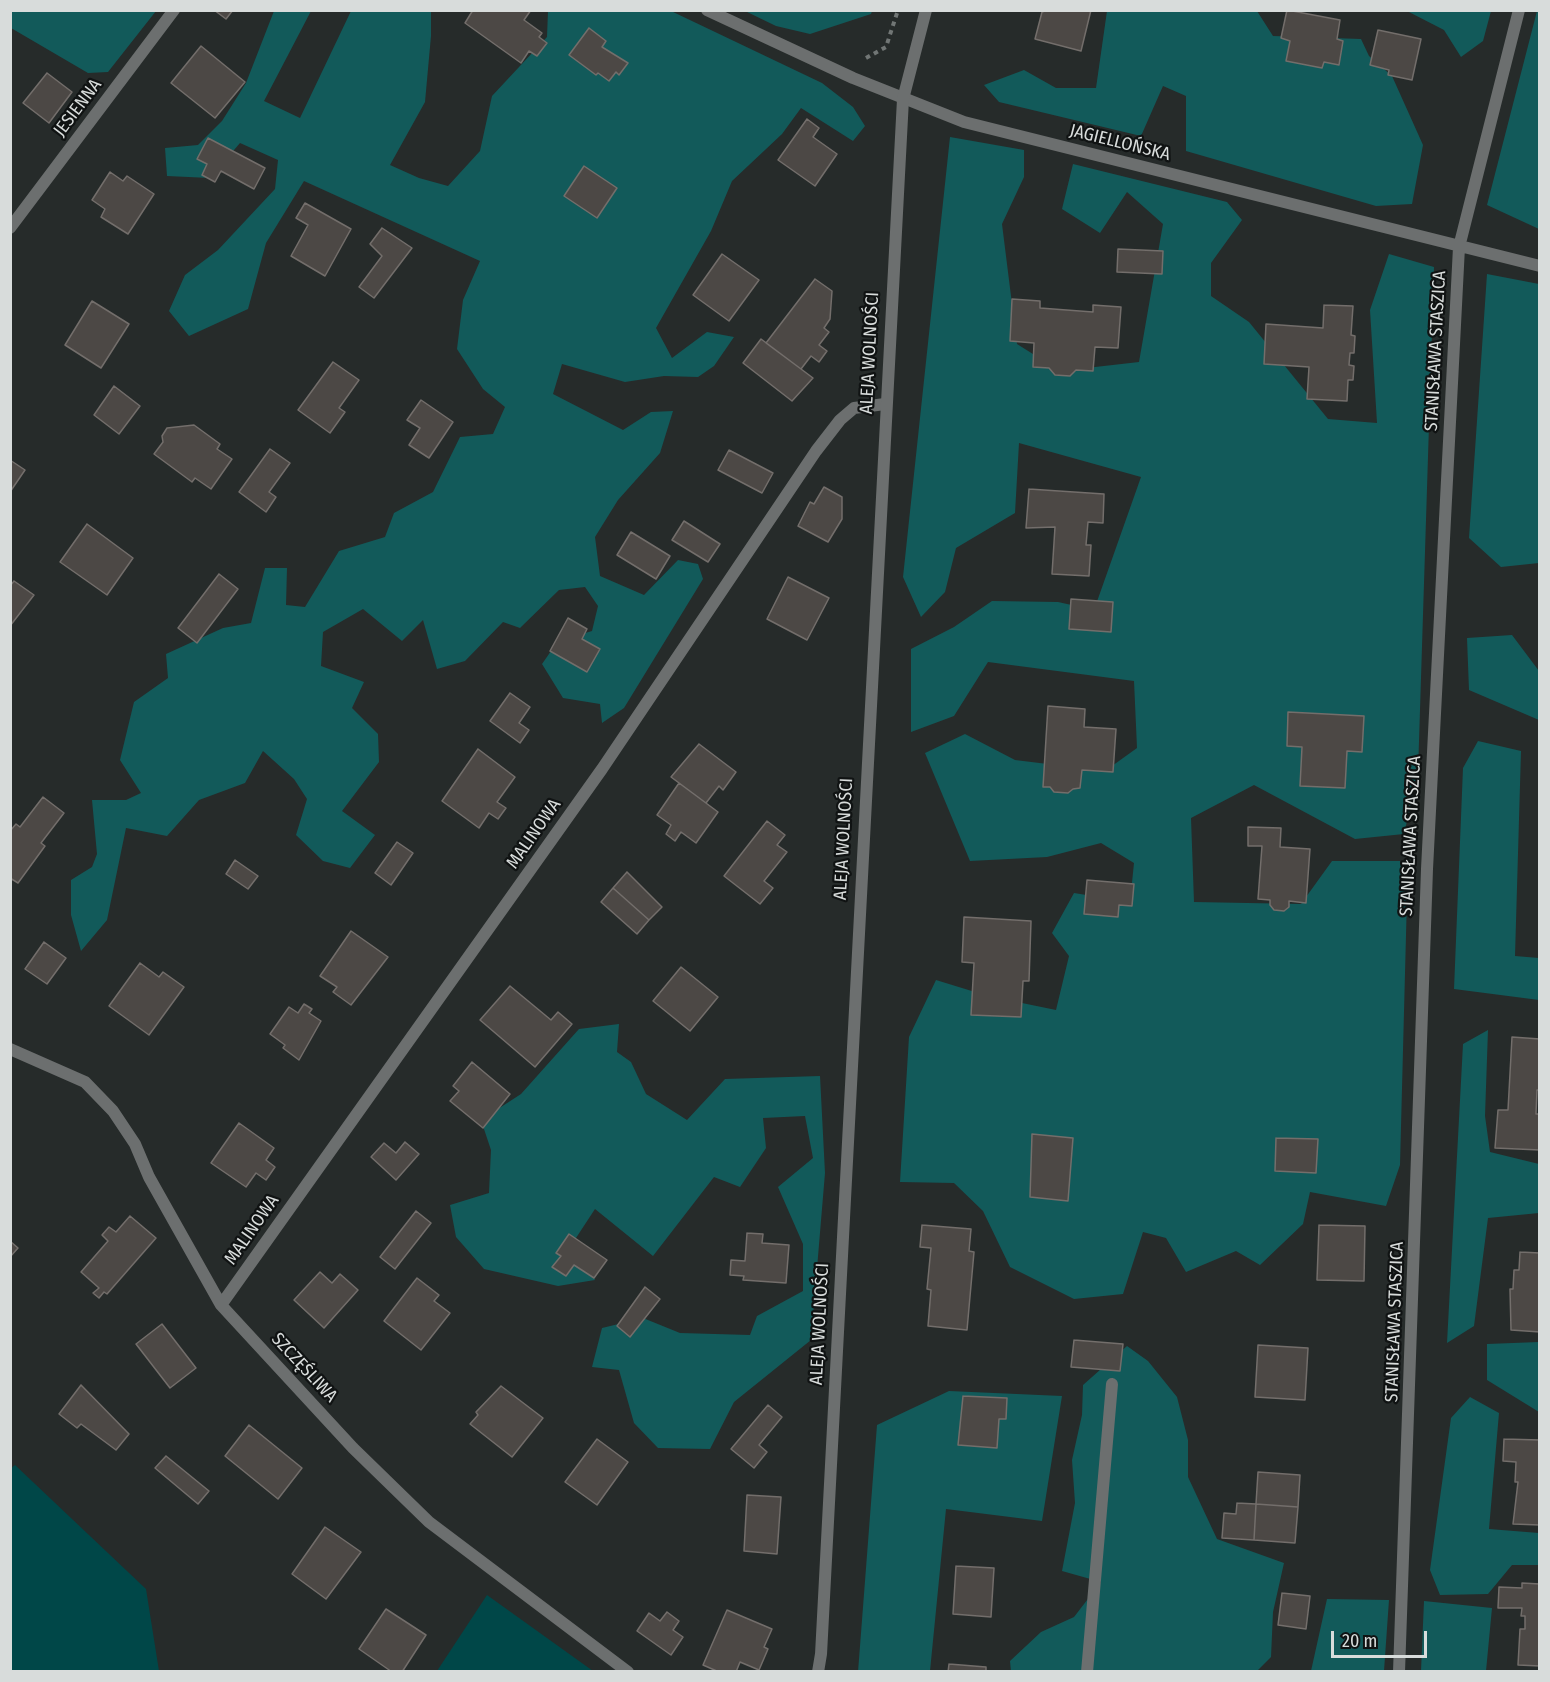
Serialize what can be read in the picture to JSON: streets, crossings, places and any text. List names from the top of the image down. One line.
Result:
{"streets":{"street":["JESIENNA","JAGIELLOŃSKA","STANISŁAWA STASZICA","ALEJA WOLNOŚCI","MALINOWA","SZCZĘŚLIWA"]},"crossings":[["JAGIELLOŃSKA","STANISŁAWA STASZICA"],["JAGIELLOŃSKA","ALEJA WOLNOŚCI"],["ALEJA WOLNOŚCI","MALINOWA"],["MALINOWA","SZCZĘŚLIWA"]],"scale_bar":"20 m"}
